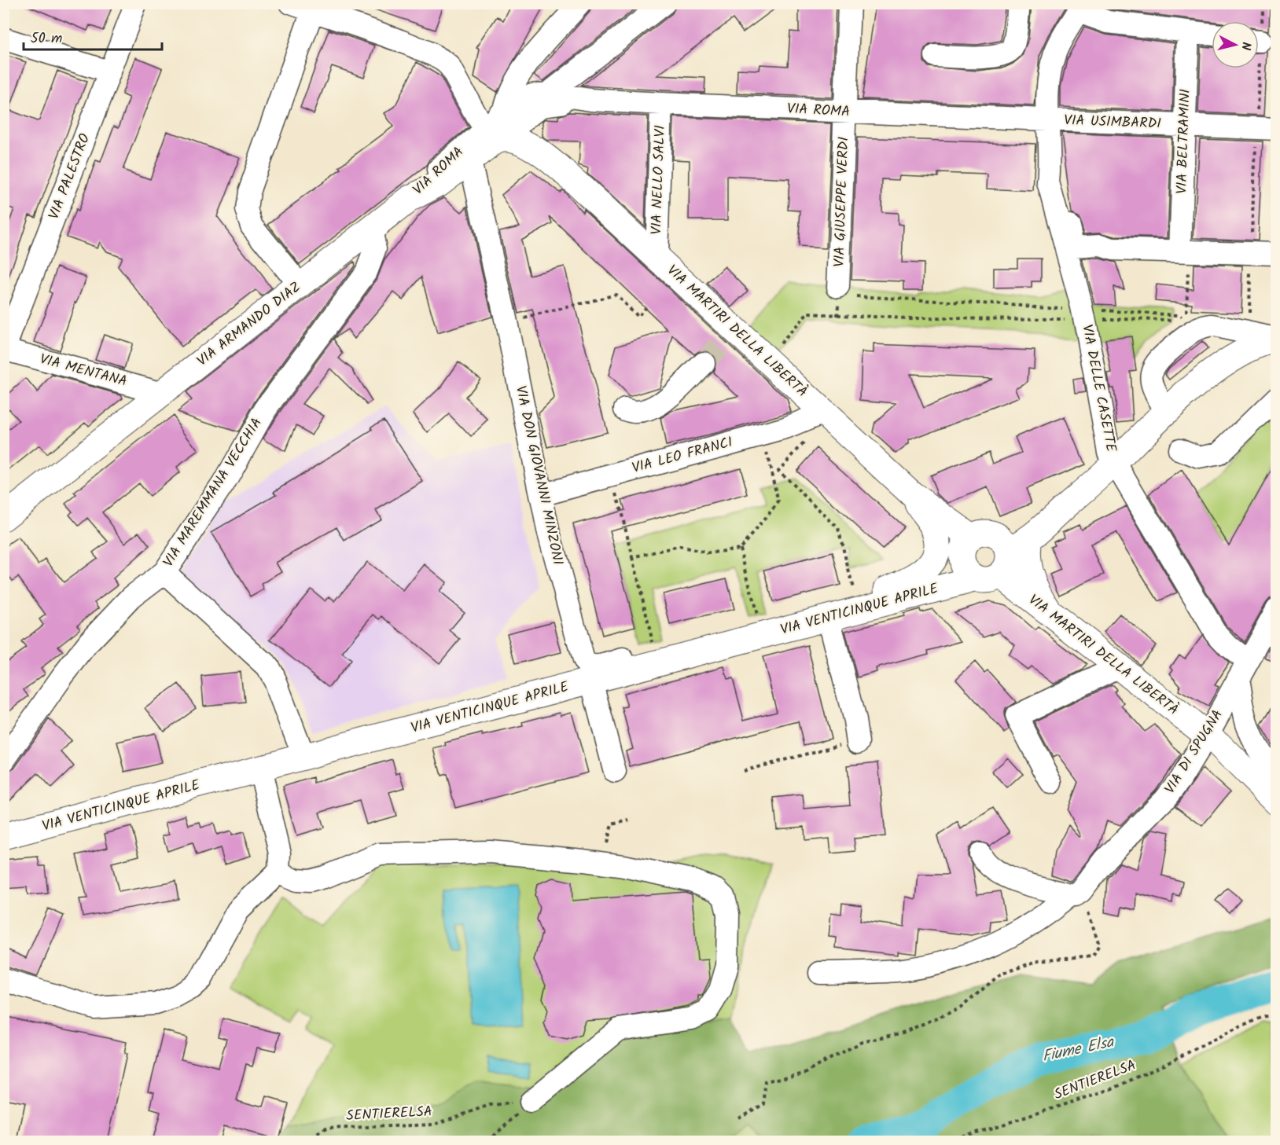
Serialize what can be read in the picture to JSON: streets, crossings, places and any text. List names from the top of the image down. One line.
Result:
{"streets":{"main road":["VIA ARMANDO DIAZ","VIA MARTIRI DELLA LIBERTÀ","VIA VENTICINQUE APRILE"],"street":["VIA ROMA","VIA USIMBARDI","VIA BELTRAMINI","VIA PALESTRO","VIA NELLO SALVI","VIA GIUSEPPE VERDI","VIA MENTANA","VIA DELLE CASETTE","VIA LEO FRANCI","VIA DON GIOVANNI MINZONI","VIA MAREMMANA VECCHIA","VIA DI SPUGNA"],"path":["SENTIERELSA"]},"crossings":[["VIA ROMA","VIA USIMBARDI"],["VIA ROMA","VIA NELLO SALVI"],["VIA ROMA","VIA GIUSEPPE VERDI"],["VIA ROMA","VIA ARMANDO DIAZ"],["VIA ROMA","VIA MARTIRI DELLA LIBERTÀ"],["VIA ROMA","VIA DELLE CASETTE"],["VIA USIMBARDI","VIA BELTRAMINI"],["VIA USIMBARDI","VIA DELLE CASETTE"],["VIA BELTRAMINI","VIA DELLE CASETTE"],["VIA PALESTRO","VIA MENTANA"],["VIA NELLO SALVI","VIA MARTIRI DELLA LIBERTÀ"],["VIA ARMANDO DIAZ","VIA MARTIRI DELLA LIBERTÀ"],["VIA ARMANDO DIAZ","VIA MENTANA"],["VIA ARMANDO DIAZ","VIA DON GIOVANNI MINZONI"],["VIA ARMANDO DIAZ","VIA MAREMMANA VECCHIA"],["VIA MARTIRI DELLA LIBERTÀ","VIA LEO FRANCI"],["VIA MARTIRI DELLA LIBERTÀ","VIA VENTICINQUE APRILE"],["VIA MARTIRI DELLA LIBERTÀ","VIA DI SPUGNA"],["VIA DELLE CASETTE","VIA DI SPUGNA"],["VIA LEO FRANCI","VIA DON GIOVANNI MINZONI"],["VIA DON GIOVANNI MINZONI","VIA VENTICINQUE APRILE"]],"water":["Fiume Elsa"],"scale_bar":"50 m","north":"right"}
